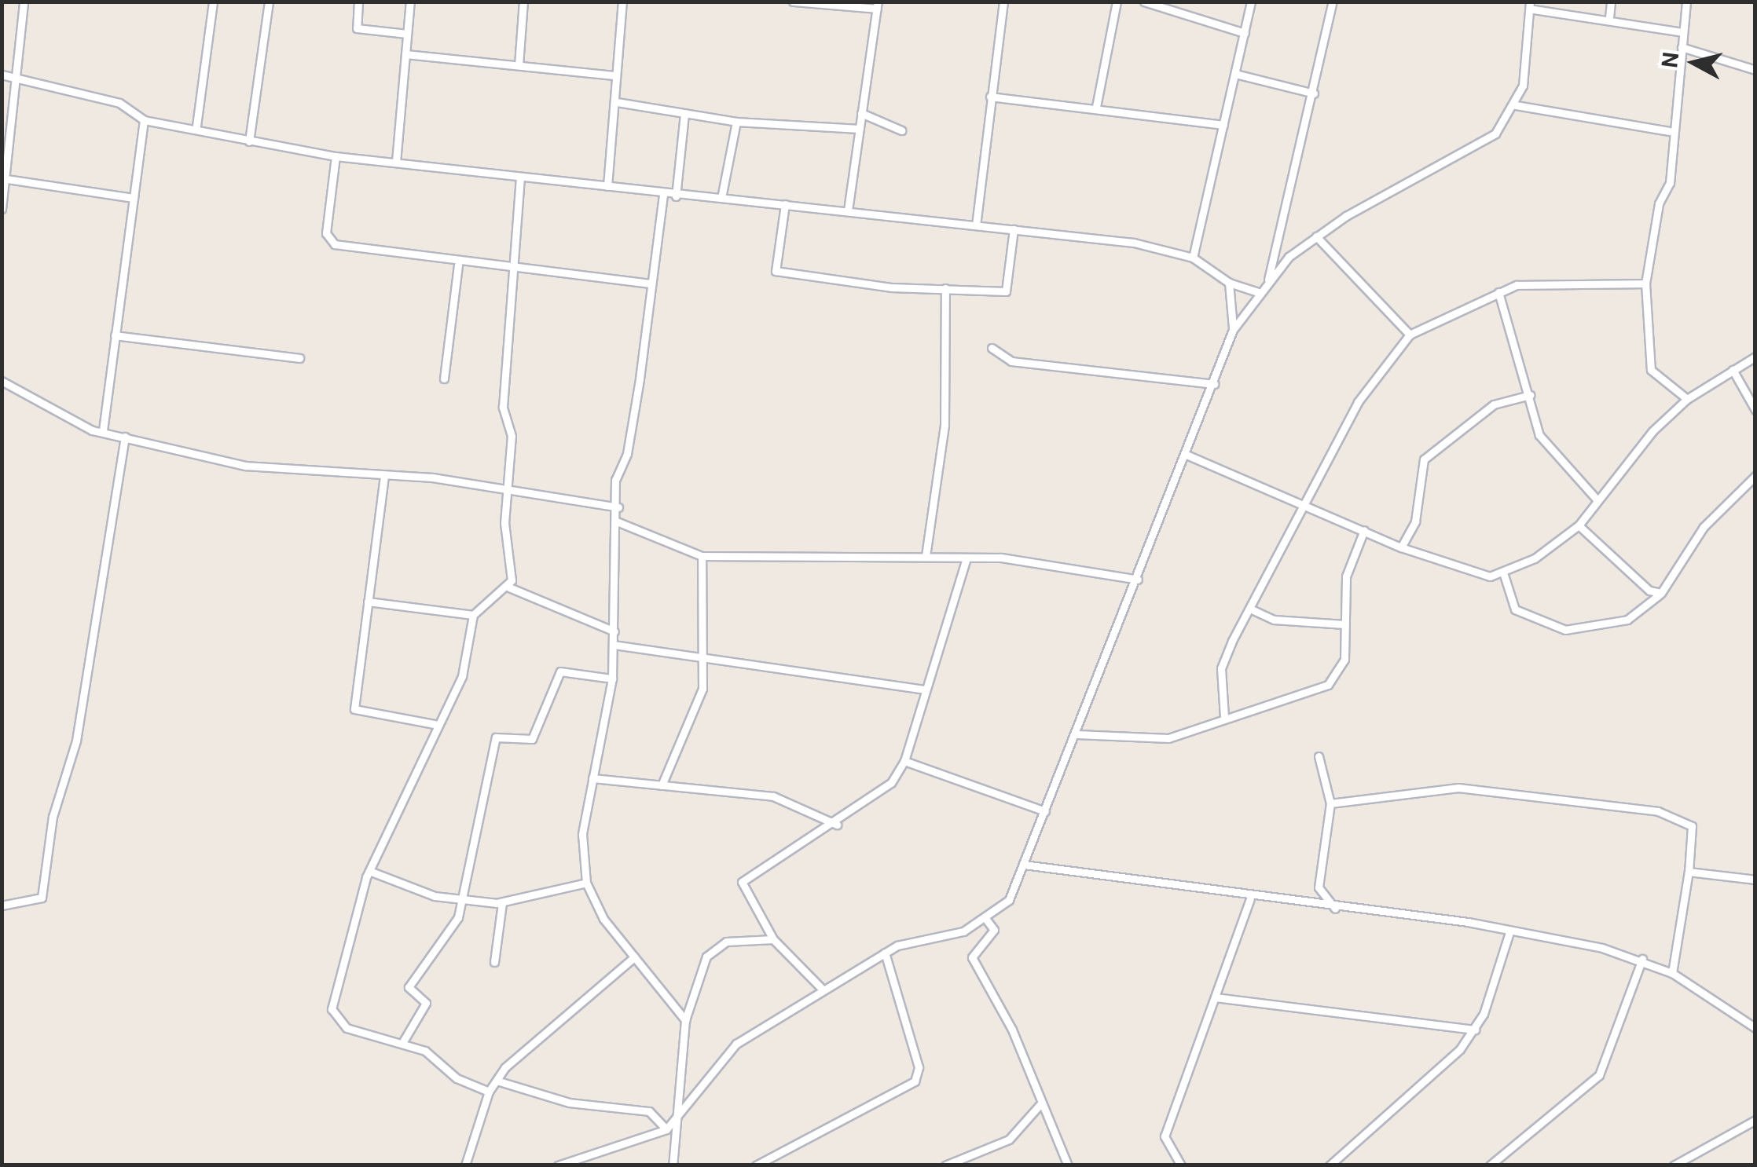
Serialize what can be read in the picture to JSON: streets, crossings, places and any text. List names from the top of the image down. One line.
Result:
{"north":"left"}
